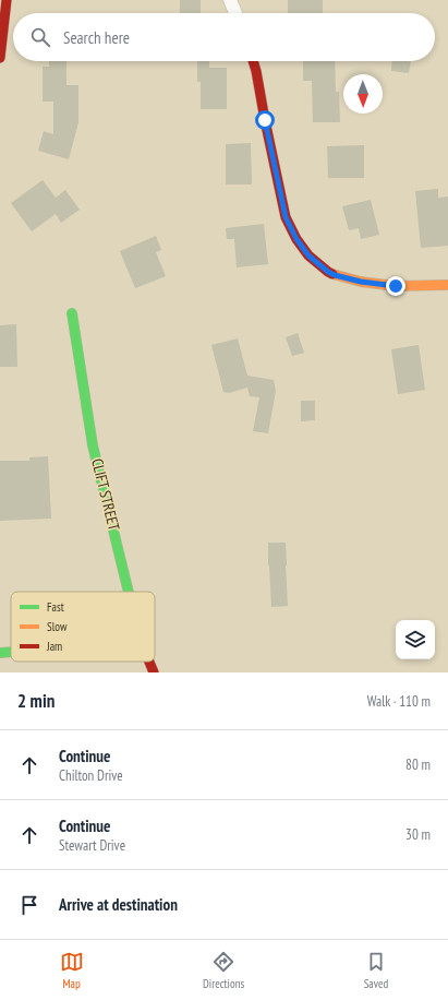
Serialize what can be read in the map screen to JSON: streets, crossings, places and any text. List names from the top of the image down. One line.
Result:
{"streets":{"street":["CLIFT STREET"]},"legend":["Fast","Slow","Jam"],"north":"bottom","page":{"search":"Search here","heading":["2 min","Walk · 110 m"],"list":[["Continue","Chilton Drive","80 m"],["Continue","Stewart Drive","30 m"],"Arrive at destination"],"nav":["Map","Directions","Saved"]}}
